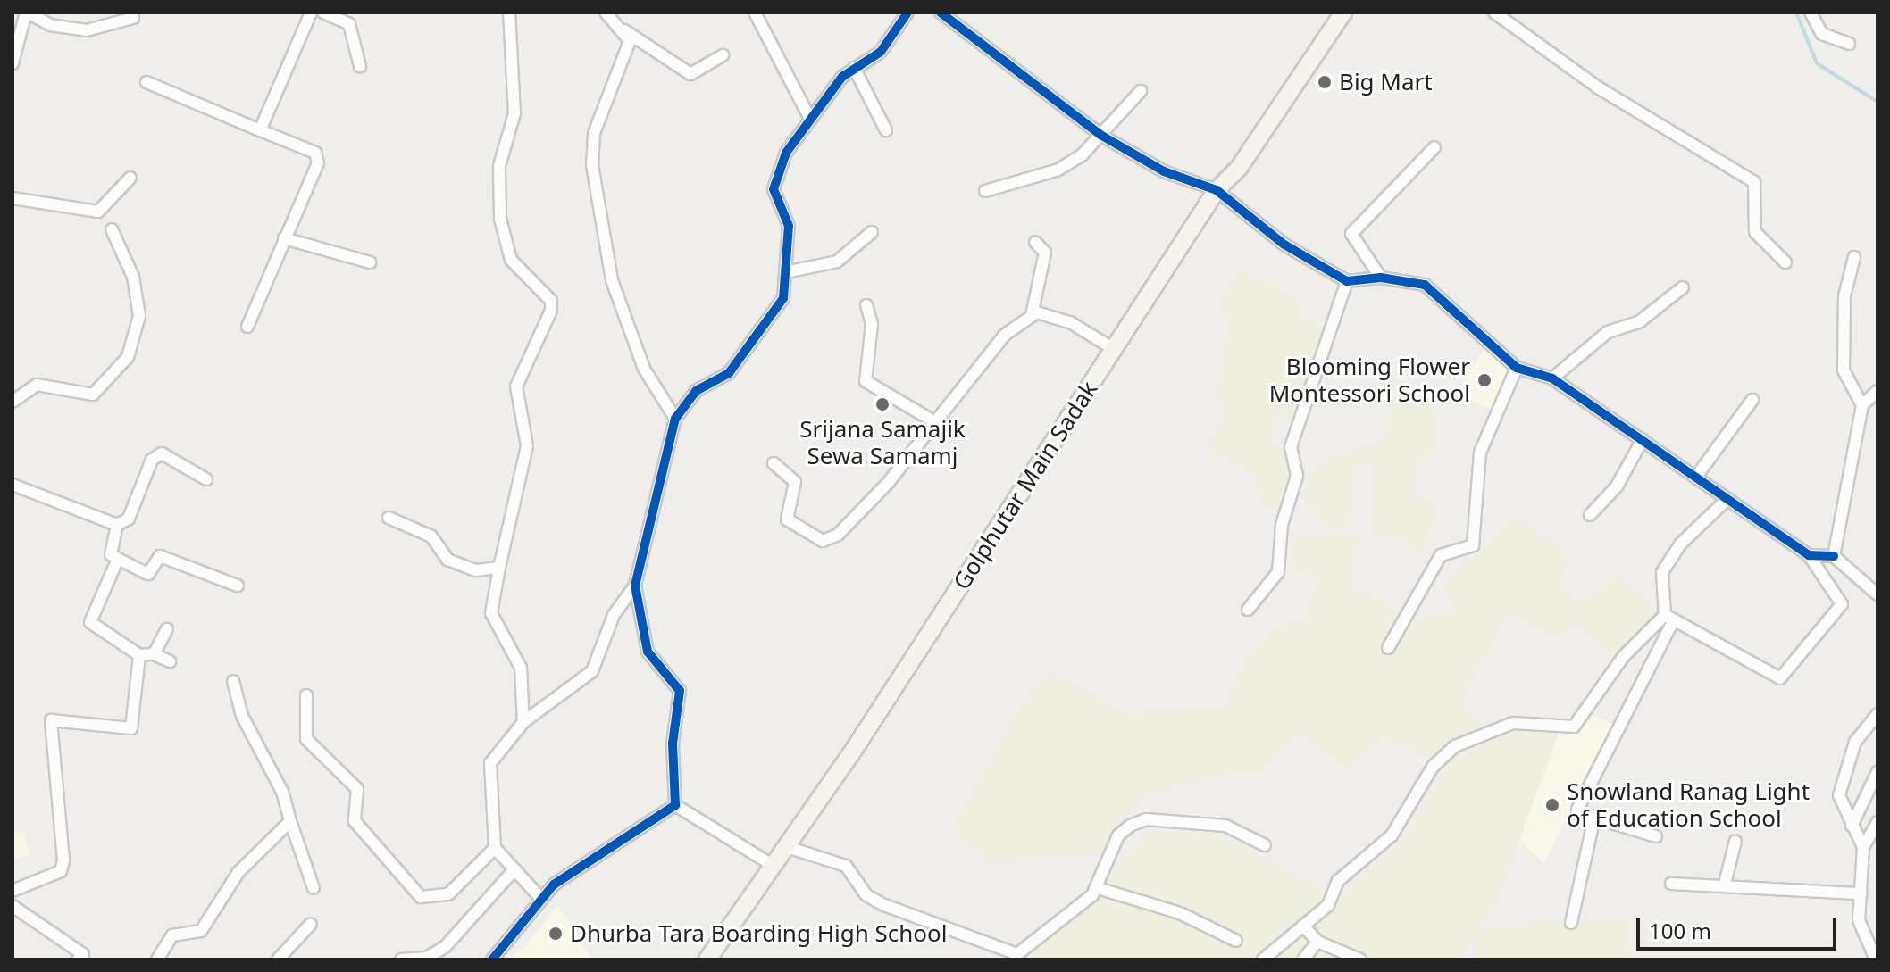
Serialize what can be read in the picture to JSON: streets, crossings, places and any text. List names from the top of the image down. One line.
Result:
{"streets":{"main road":["Golphutar Main Sadak"]},"places":["Big Mart","Blooming Flower Montessori School","Srijana Samajik Sewa Samamj","Snowland Ranag Light of Education School","Dhurba Tara Boarding High School"],"scale_bar":"100 m"}
